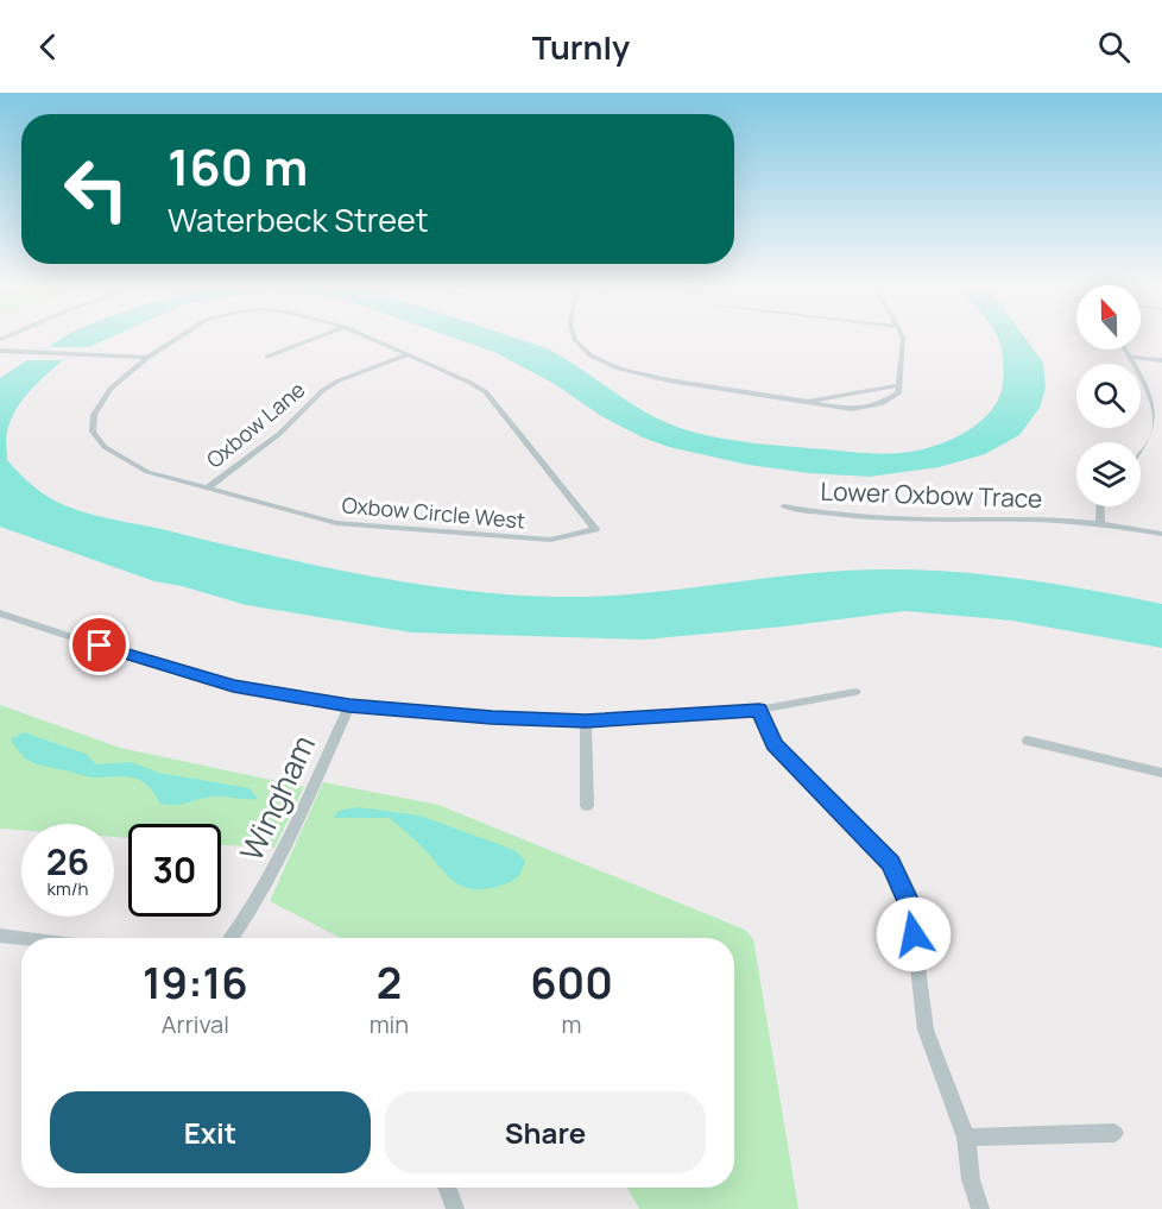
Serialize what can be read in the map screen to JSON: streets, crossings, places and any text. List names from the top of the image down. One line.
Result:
{"streets":{"street":["Oxbow Lane","Lower Oxbow Trace","Oxbow Circle West","Wingham"]},"crossings":[["Oxbow Lane","Oxbow Circle West"]],"north":"top","page":{"header":"Turnly","turn":["160 m","Waterbeck Street"],"speed":"26 km/h","limit":"30","eta":["19:16","Arrival","2","min","600","m"],"buttons":["Exit","Share"]}}
